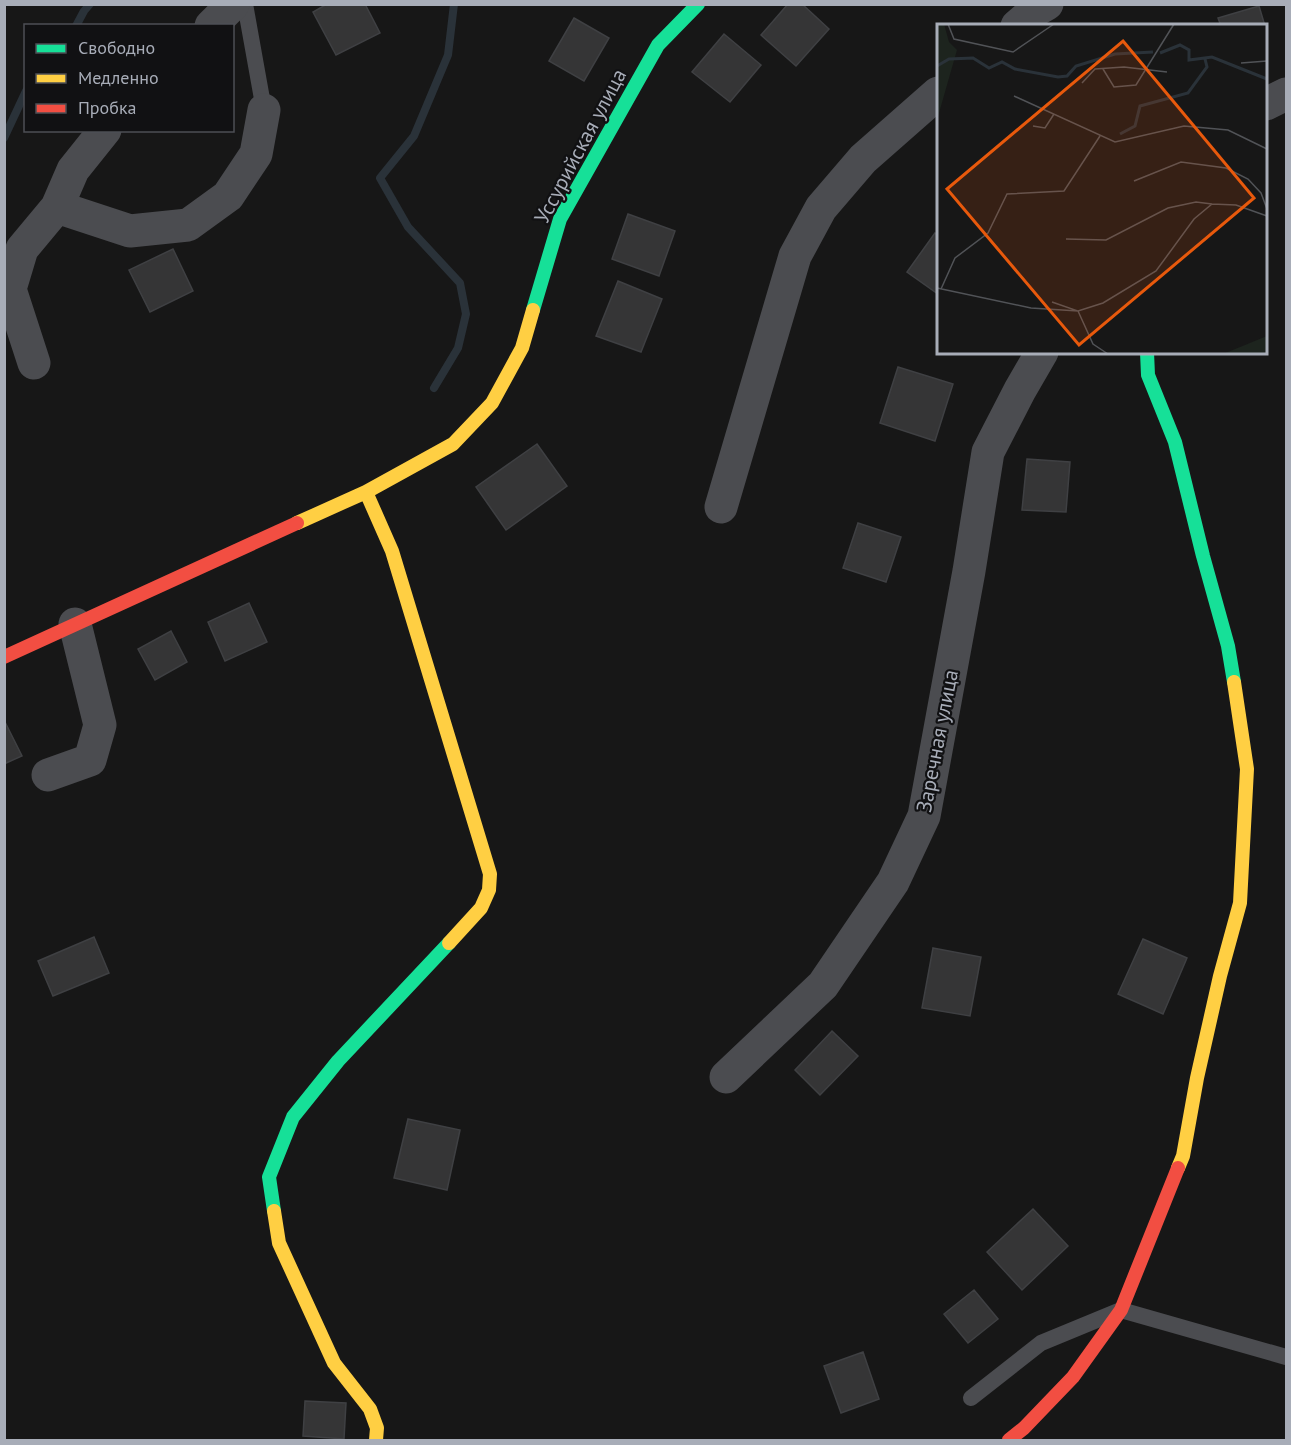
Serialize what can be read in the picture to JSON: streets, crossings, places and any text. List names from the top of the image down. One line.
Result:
{"streets":{"street":["Уссурийская улица","Заречная улица"]},"legend":["Свободно","Медленно","Пробка"]}
